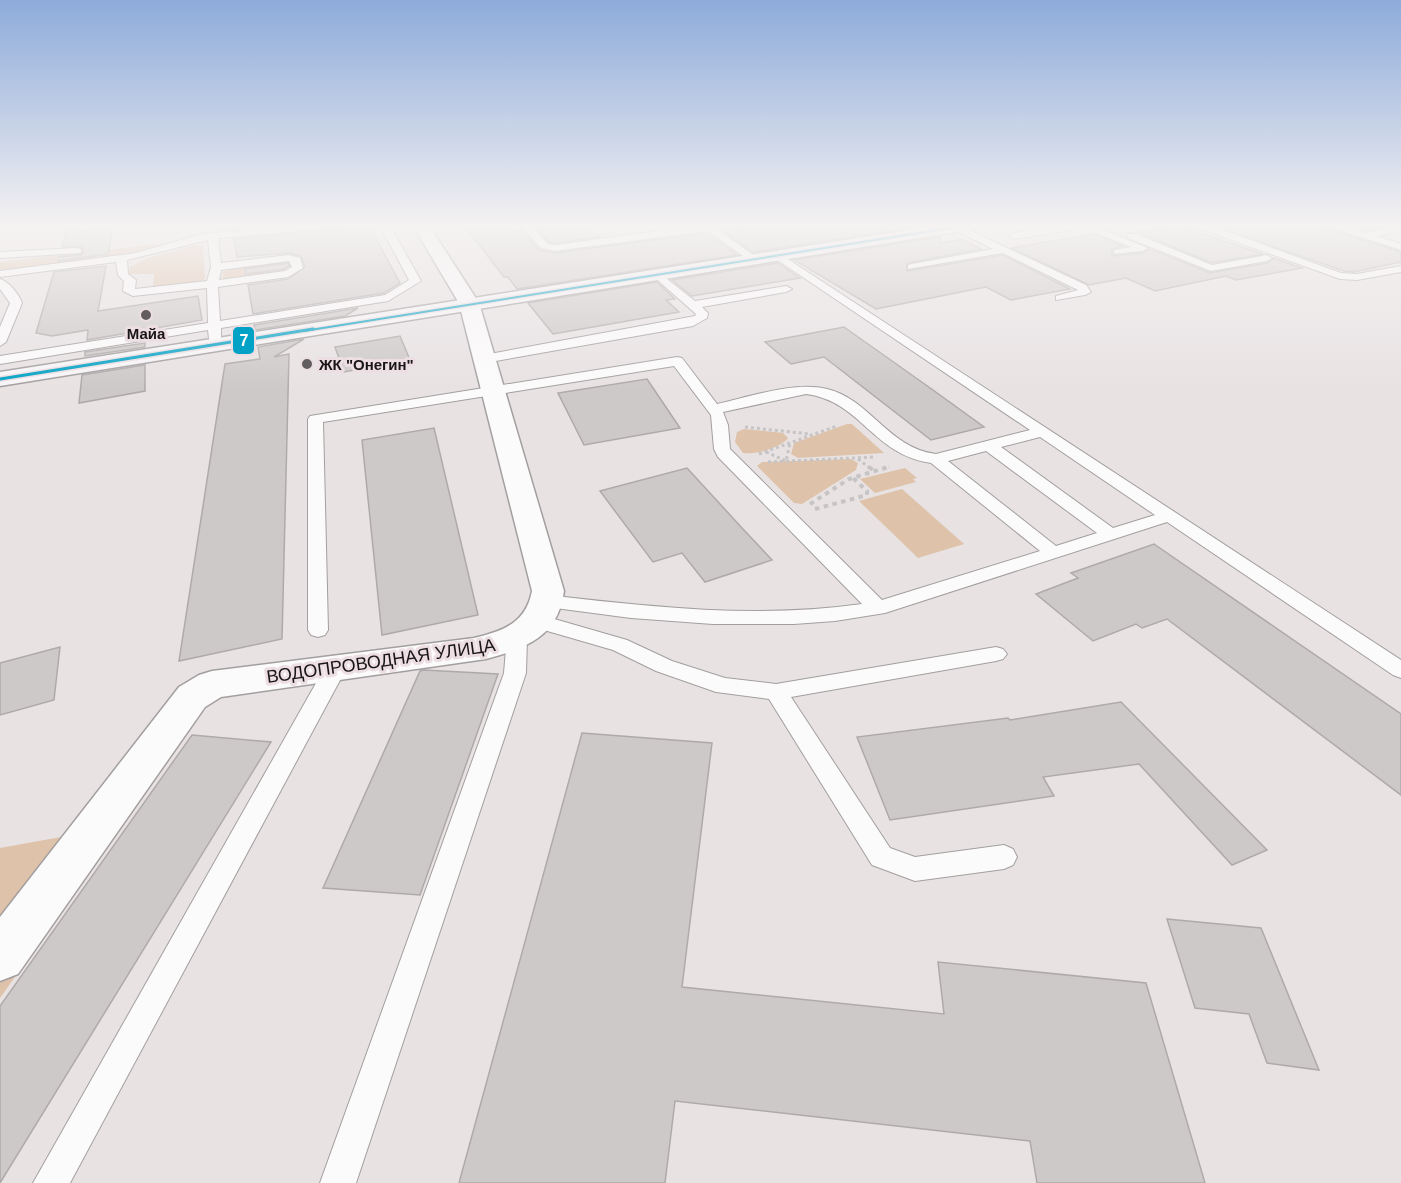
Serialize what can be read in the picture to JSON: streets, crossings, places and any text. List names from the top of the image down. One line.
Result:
{"streets":{"street":["ВОДОПРОВОДНАЯ УЛИЦА"]},"places":["Майа","ЖК \"Онегин\""],"lines":["transit line 7"]}
